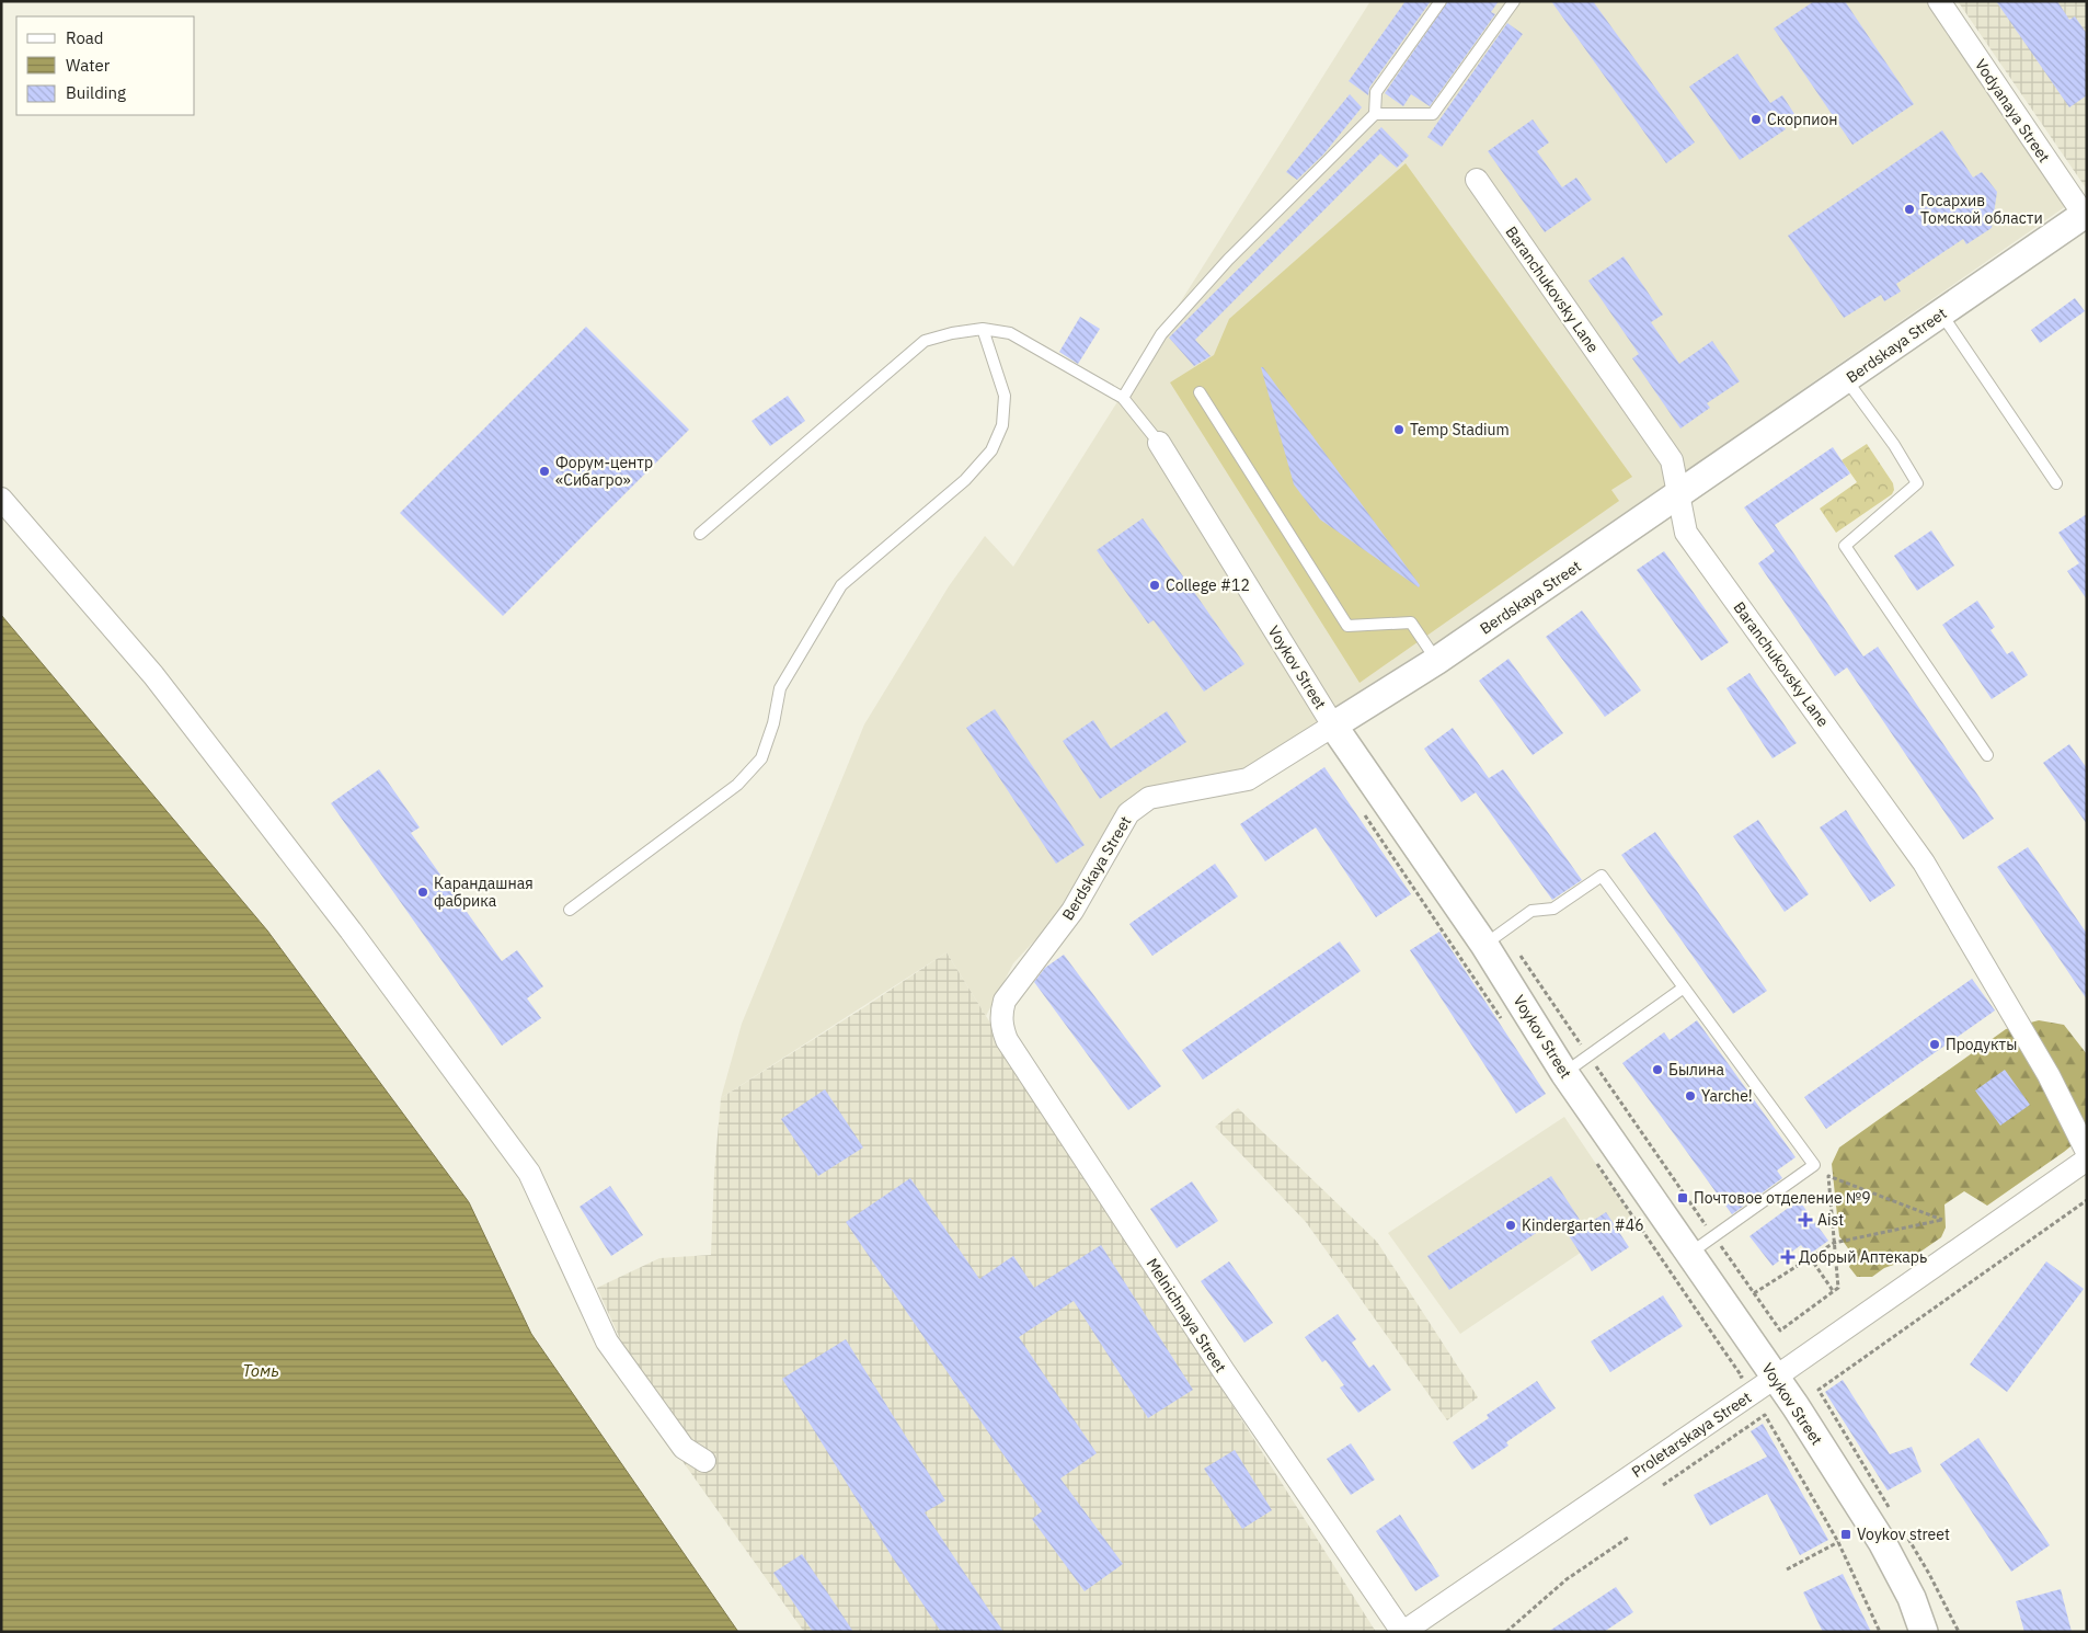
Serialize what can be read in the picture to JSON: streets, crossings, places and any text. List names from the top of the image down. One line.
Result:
{"streets":{"street":["Vodyanaya Street","Baranchukovsky Lane","Berdskaya Street","Voykov Street","Melnichnaya Street","Proletarskaya Street"]},"crossings":[["Vodyanaya Street","Berdskaya Street"],["Baranchukovsky Lane","Berdskaya Street"],["Berdskaya Street","Voykov Street"],["Berdskaya Street","Melnichnaya Street"],["Voykov Street","Proletarskaya Street"],["Melnichnaya Street","Proletarskaya Street"]],"water":["Томь"],"places":{"other":["Скорпион","Госархив Томской области","Temp Stadium","Форум-центр «Сибагро»","College #12","Карандашная фабрика","Продукты","Былина","Yarche!","Kindergarten #46"],"transit":["Почтовое отделение №9","Voykov street"],"health":["Aist","Добрый Аптекарь"]},"legend":["Road","Water","Building"]}
